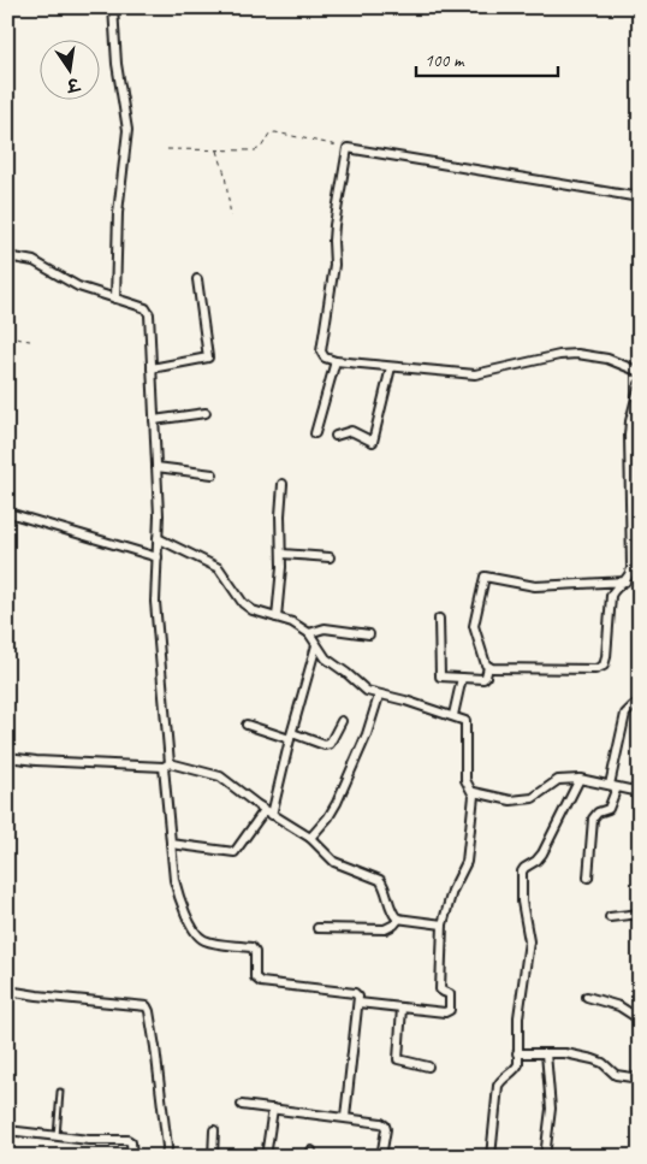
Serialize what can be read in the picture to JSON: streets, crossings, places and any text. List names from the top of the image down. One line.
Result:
{"scale_bar":"100 m","north":"bottom"}
